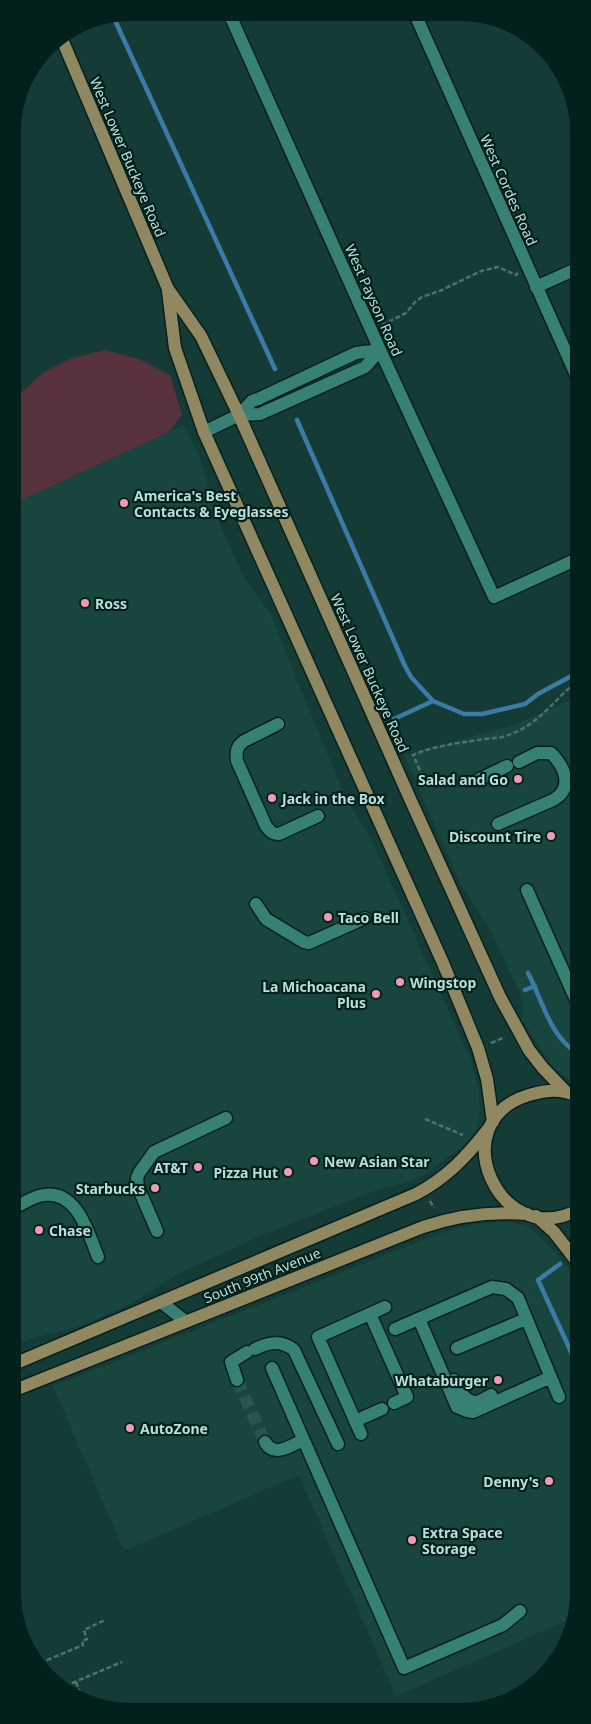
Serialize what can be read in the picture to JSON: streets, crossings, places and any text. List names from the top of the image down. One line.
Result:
{"streets":{"main road":["West Lower Buckeye Road","South 99th Avenue"],"street":["West Cordes Road","West Payson Road"]},"crossings":[["West Lower Buckeye Road","South 99th Avenue"]],"places":["America's Best Contacts & Eyeglasses","Ross","Salad and Go","Jack in the Box","Discount Tire","Taco Bell","Wingstop","La Michoacana Plus","New Asian Star","AT&T","Pizza Hut","Starbucks","Chase","Whataburger","AutoZone","Denny's","Extra Space Storage"]}
